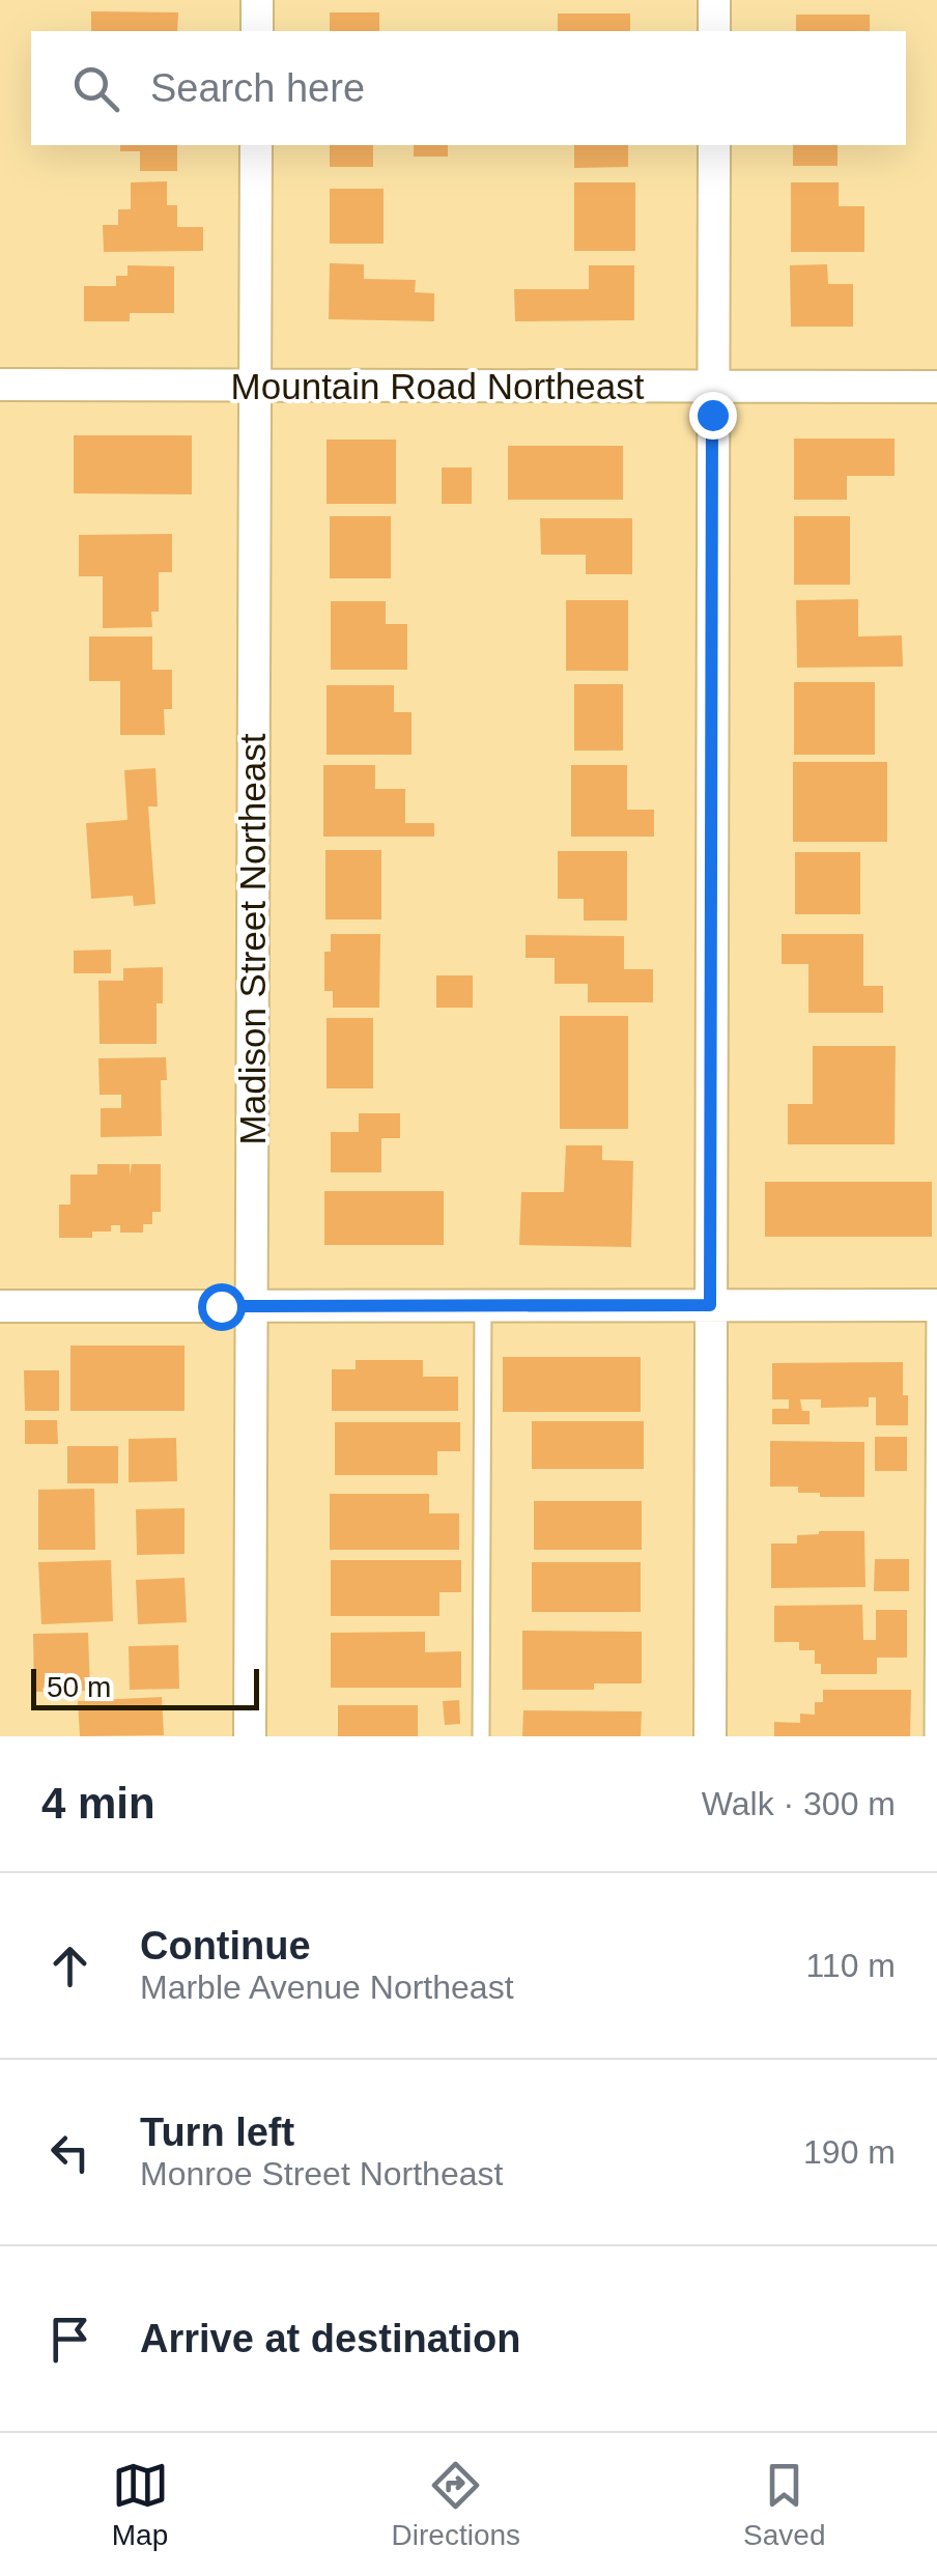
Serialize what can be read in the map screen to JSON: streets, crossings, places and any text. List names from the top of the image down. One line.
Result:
{"streets":{"street":["Mountain Road Northeast","Madison Street Northeast"]},"crossings":[["Mountain Road Northeast","Madison Street Northeast"]],"scale_bar":"50 m","page":{"search":"Search here","scale":"50 m","heading":["4 min","Walk · 300 m"],"list":[["Continue","Marble Avenue Northeast","110 m"],["Turn left","Monroe Street Northeast","190 m"],"Arrive at destination"],"nav":["Map","Directions","Saved"]}}
